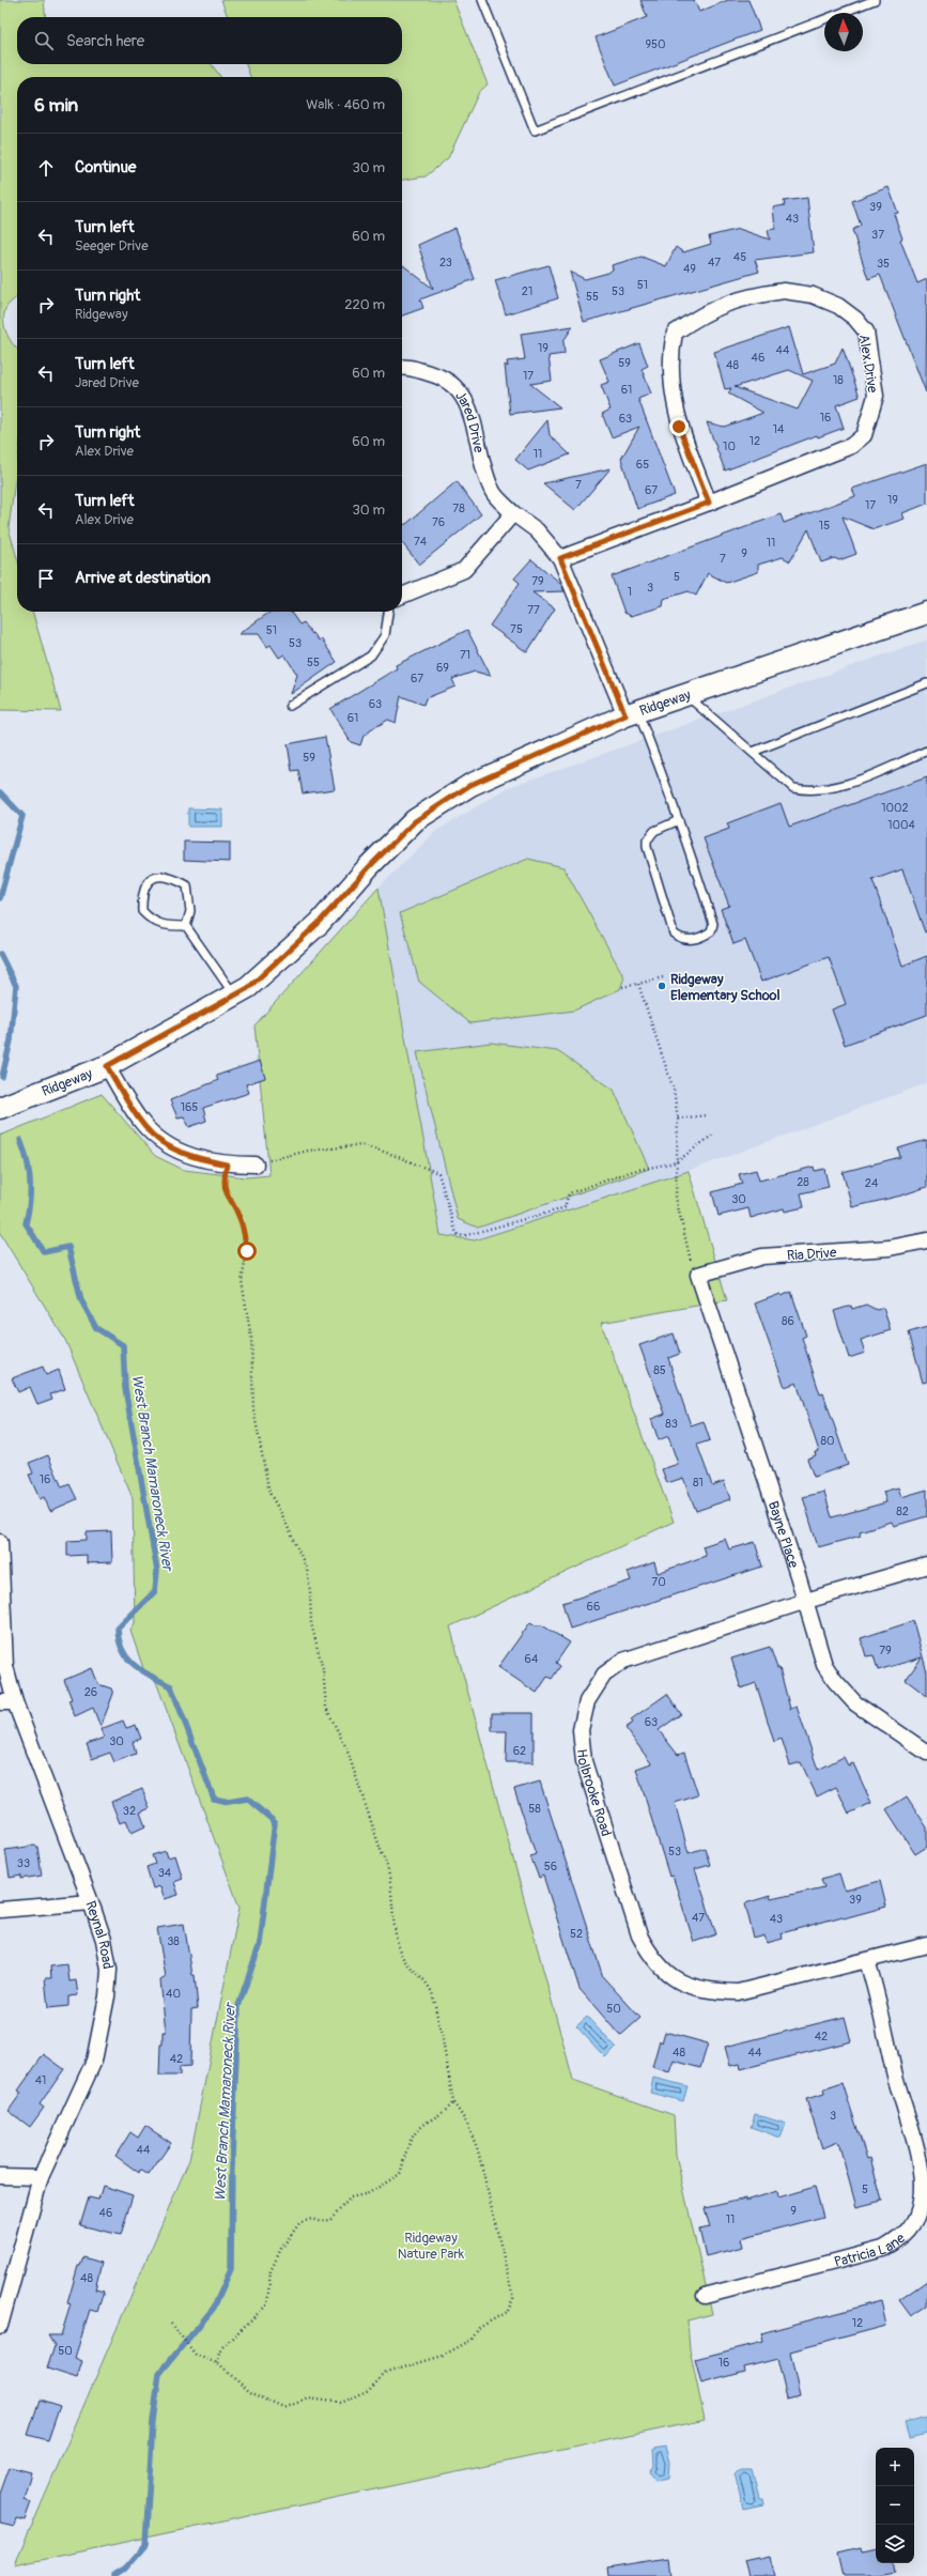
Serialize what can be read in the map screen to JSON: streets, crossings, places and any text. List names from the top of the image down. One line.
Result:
{"streets":{"street":["Alex Drive","Jared Drive","Ridgeway","Ria Drive","Bayne Place","Holbrooke Road","Reynal Road","Patricia Lane"]},"crossings":[["Alex Drive","Jared Drive"],["Jared Drive","Ridgeway"],["Ria Drive","Bayne Place"],["Bayne Place","Holbrooke Road"],["Holbrooke Road","Patricia Lane"]],"water":["West Branch Mamaroneck River"],"parks":["Ridgeway Nature Park"],"places":["Ridgeway Elementary School"],"house_numbers":["950","39","43","37","45","23","47","35","49","51","21","53","55","19","44","46","59","48","17","18","61","16","63","14","12","10","11","65","7","67","19","17","78","76","15","74","11","9","7","5","79","3","1","77","75","51","53","71","55","69","67","63","61","59","1002","1004","165","28","24","30","86","85","83","80","16","81","82","70","66","79","64","26","63","30","62","58","32","53","33","56","34","39","47","43","52","38","40","50","42","48","44","42","41","3","44","5","9","46","11","48","12","50","16"],"north":"top","page":{"search":"Search here","heading":["6 min","Walk · 460 m"],"list":[["Continue","30 m"],["Turn left","Seeger Drive","60 m"],["Turn right","Ridgeway","220 m"],["Turn left","Jared Drive","60 m"],["Turn right","Alex Drive","60 m"],["Turn left","Alex Drive","30 m"],"Arrive at destination"],"map_buttons":["+","−"]}}
